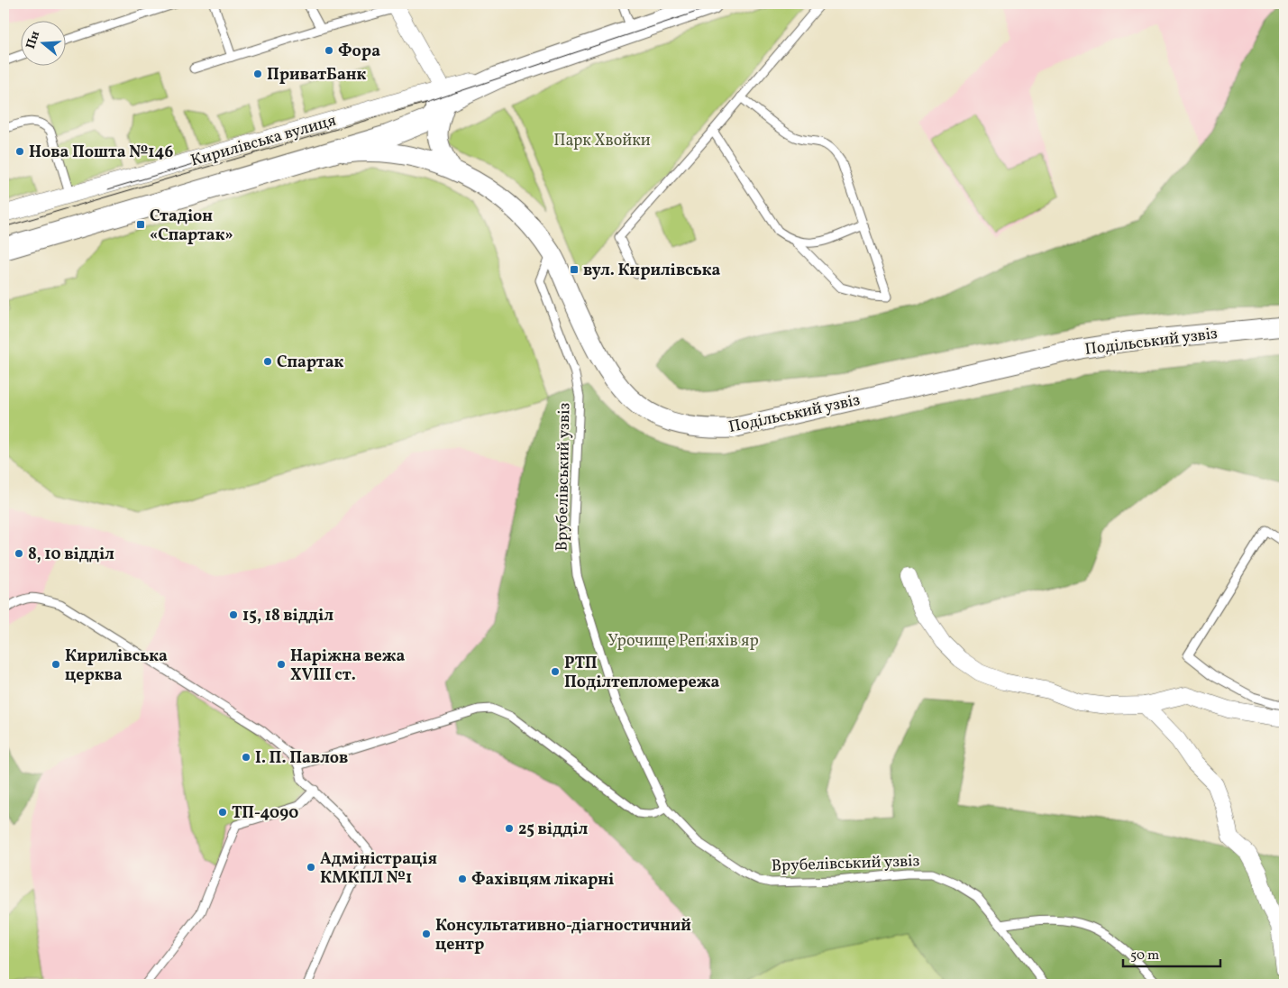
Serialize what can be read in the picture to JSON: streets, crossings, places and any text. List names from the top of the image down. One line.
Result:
{"streets":{"main road":["Кирилівська вулиця"],"street":["Подільський узвіз"],"lane":["Врубелівський узвіз"]},"crossings":[["Кирилівська вулиця","Подільський узвіз"],["Подільський узвіз","Врубелівський узвіз"]],"parks":["Парк Хвойки","Урочище Реп'яхів яр"],"places":{"other":["Фора","ПриватБанк","Нова Пошта №146","Спартак","8, 10 відділ","15, 18 відділ","Кирилівська церква","Наріжна вежа XVIII ст.","РТП Поділтепломережа","І. П. Павлов","ТП-4090","25 відділ","Адміністрація КМКПЛ №1","Фахівцям лікарні","Консультативно-діагностичний центр"],"transit":["Стадіон «Спартак»","вул. Кирилівська"]},"scale_bar":"50 m","north":"left"}
